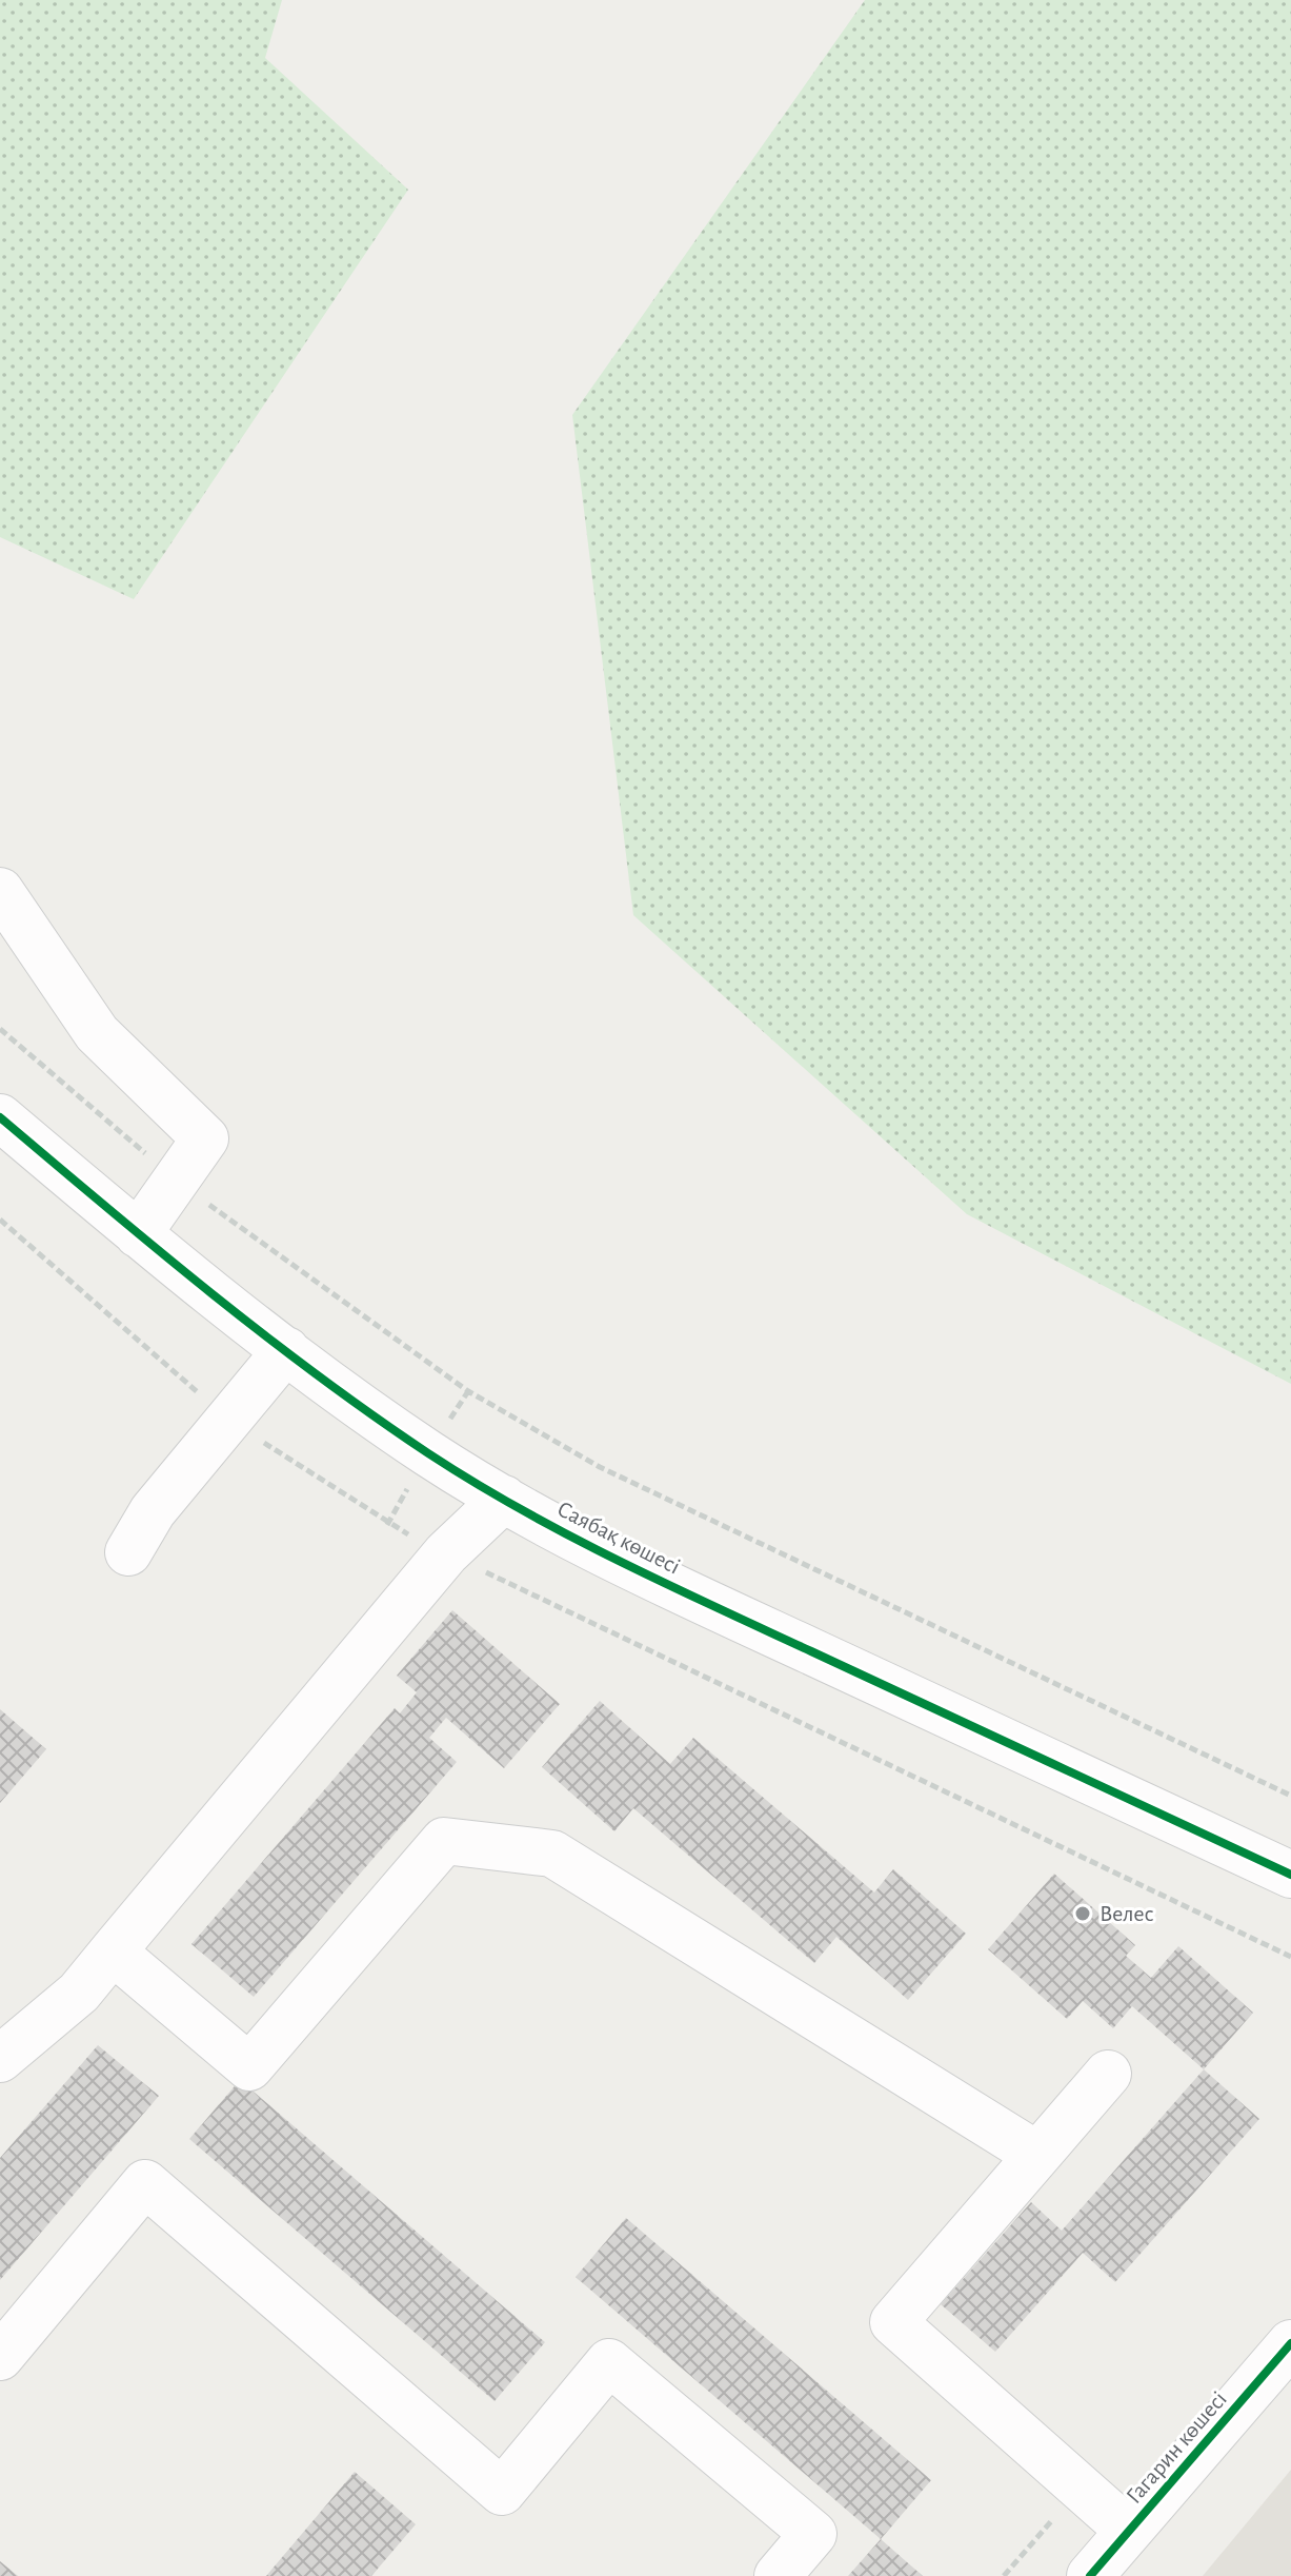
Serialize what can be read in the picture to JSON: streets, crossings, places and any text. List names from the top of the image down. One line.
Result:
{"streets":{"street":["Саябақ көшесі","Гагарин көшесі"]},"places":["Велес"]}
